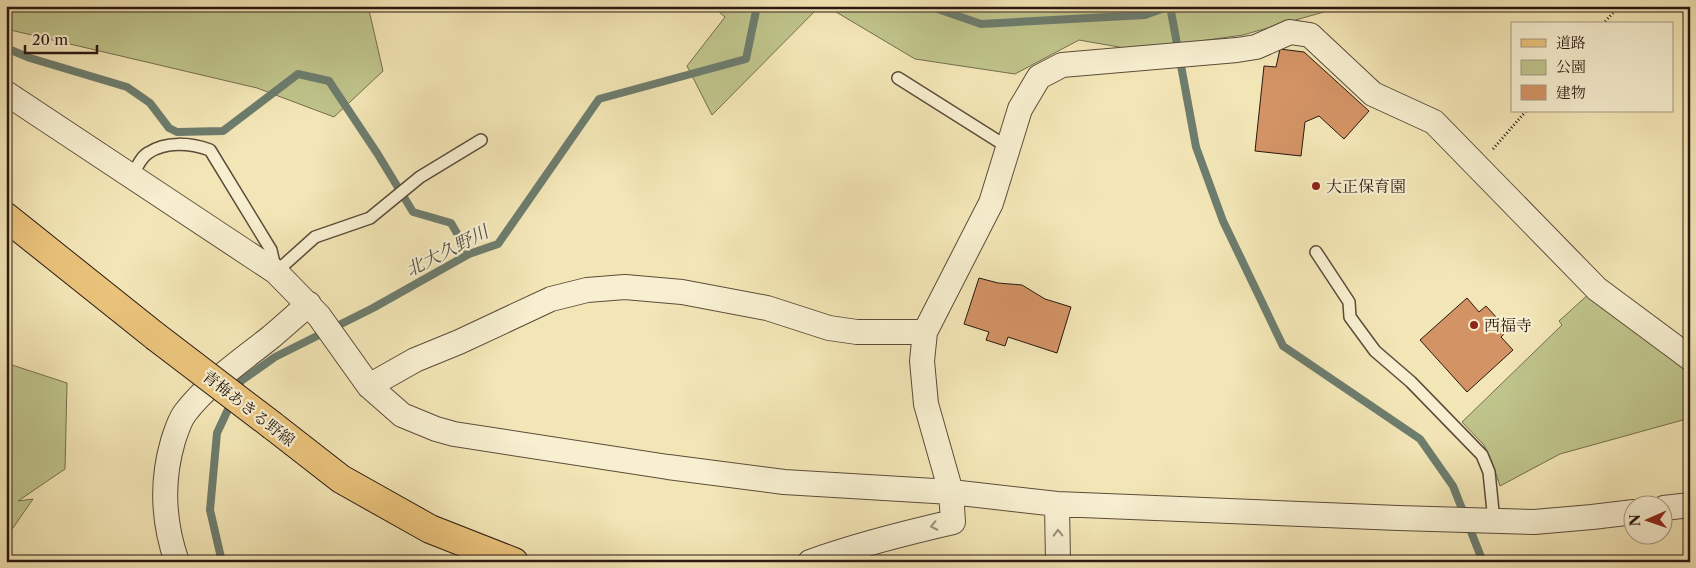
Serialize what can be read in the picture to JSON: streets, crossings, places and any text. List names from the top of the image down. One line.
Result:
{"streets":{"main road":["青梅あきる野線"]},"water":["北大久野川"],"places":["大正保育園","西福寺"],"legend":["道路","公園","建物"],"scale_bar":"20 m","north":"left"}
